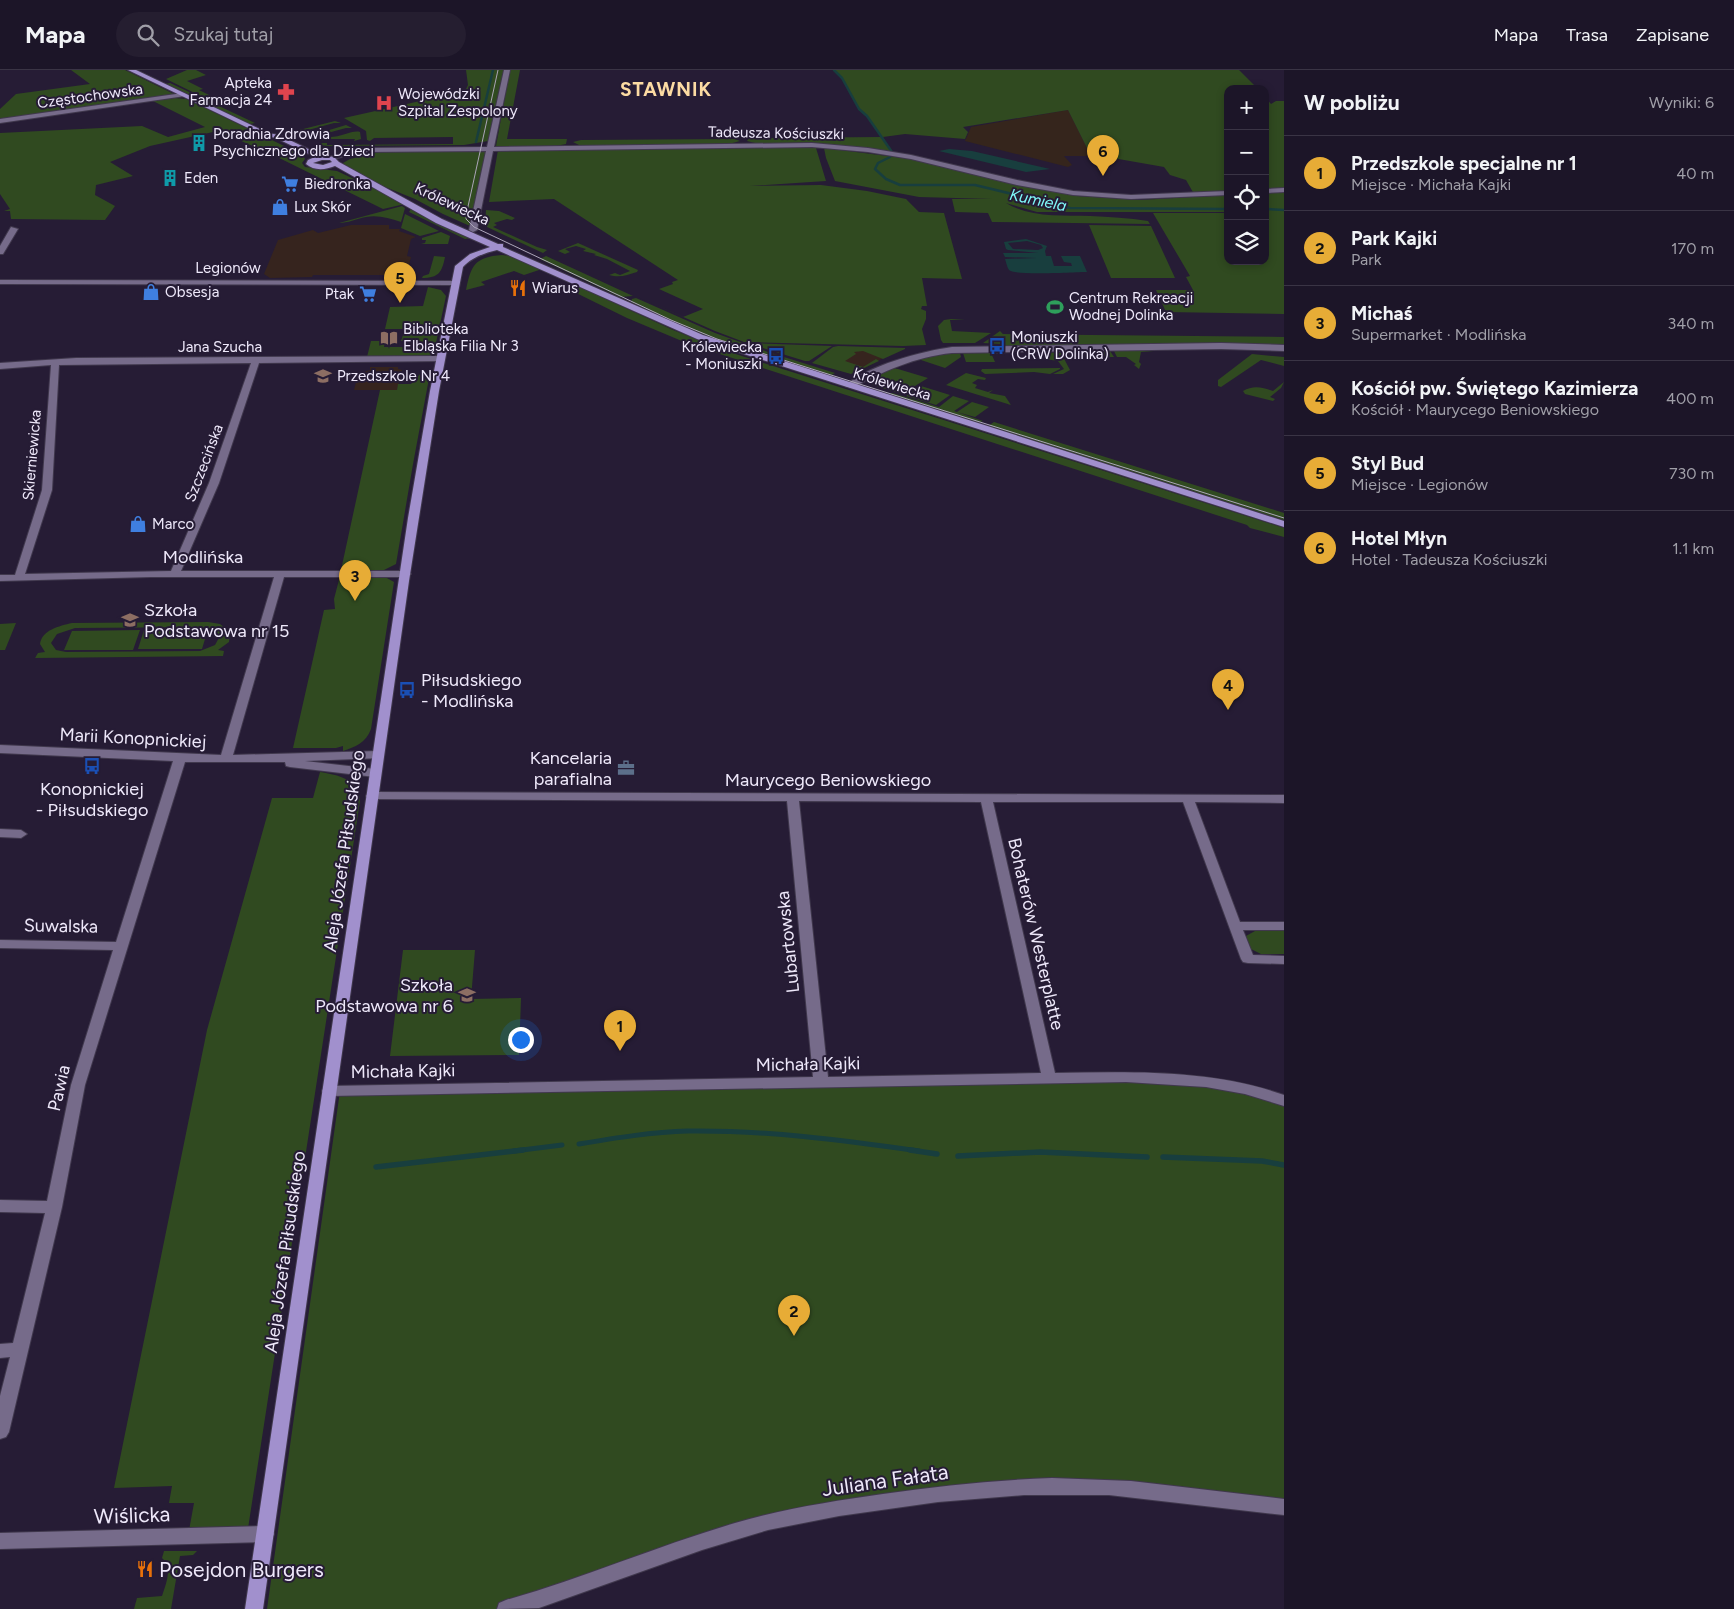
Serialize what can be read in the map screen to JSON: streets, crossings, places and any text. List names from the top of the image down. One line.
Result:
{"streets":{"main road":["Królewiecka","Aleja Józefa Piłsudskiego"],"street":["Częstochowska","Tadeusza Kościuszki","Legionów","Jana Szucha","Skierniewicka","Szczecińska","Modlińska","Marii Konopnickiej","Maurycego Beniowskiego","Suwalska","Bohaterów Westerplatte","Lubartowska","Michała Kajki","Pawia","Juliana Fałata","Wiślicka"]},"crossings":[["Tadeusza Kościuszki","Królewiecka"],["Królewiecka","Aleja Józefa Piłsudskiego"],["Legionów","Aleja Józefa Piłsudskiego"],["Jana Szucha","Skierniewicka"],["Jana Szucha","Szczecińska"],["Jana Szucha","Aleja Józefa Piłsudskiego"],["Skierniewicka","Modlińska"],["Szczecińska","Modlińska"],["Modlińska","Aleja Józefa Piłsudskiego"],["Marii Konopnickiej","Aleja Józefa Piłsudskiego"],["Marii Konopnickiej","Pawia"],["Maurycego Beniowskiego","Aleja Józefa Piłsudskiego"],["Maurycego Beniowskiego","Bohaterów Westerplatte"],["Maurycego Beniowskiego","Lubartowska"],["Aleja Józefa Piłsudskiego","Michała Kajki"],["Aleja Józefa Piłsudskiego","Wiślicka"],["Suwalska","Pawia"],["Bohaterów Westerplatte","Michała Kajki"],["Lubartowska","Michała Kajki"]],"districts":["STAWNIK"],"water":["Kumiela"],"places":{"pharmacy":["Apteka Farmacja 24"],"hospital":["Wojewódzki Szpital Zespolony"],"building":["Poradnia Zdrowia Psychicznego dla Dzieci","Eden"],"supermarket":["Biedronka","Ptak"],"shop":["Lux Skór","Obsesja","Marco"],"restaurant":["Wiarus","Posejdon Burgers"],"sports":["Centrum Rekreacji Wodnej Dolinka"],"library":["Biblioteka Elbląska Filia Nr 3"],"bus stop":["Moniuszki (CRW Dolinka)","Królewiecka - Moniuszki","Piłsudskiego - Modlińska","Konopnickiej - Piłsudskiego"],"school or university":["Przedszkole Nr 4","Szkoła Podstawowa nr 15","Szkoła Podstawowa nr 6"],"office":["Kancelaria parafialna"]},"page":{"header":"Mapa","search":"Szukaj tutaj","nav":["Mapa","Trasa","Zapisane"],"heading":["W pobliżu","Wyniki: 6"],"map_buttons":["+","−"],"pins":["6","5","3","4","1","2"],"list":[{"mark":"1","name":"Przedszkole specjalne nr 1","note":"Miejsce · Michała Kajki","value":"40 m"},{"mark":"2","name":"Park Kajki","note":"Park","value":"170 m"},{"mark":"3","name":"Michaś","note":"Supermarket · Modlińska","value":"340 m"},{"mark":"4","name":"Kościół pw. Świętego Kazimierza","note":"Kościół · Maurycego Beniowskiego","value":"400 m"},{"mark":"5","name":"Styl Bud","note":"Miejsce · Legionów","value":"730 m"},{"mark":"6","name":"Hotel Młyn","note":"Hotel · Tadeusza Kościuszki","value":"1.1 km"}]}}
